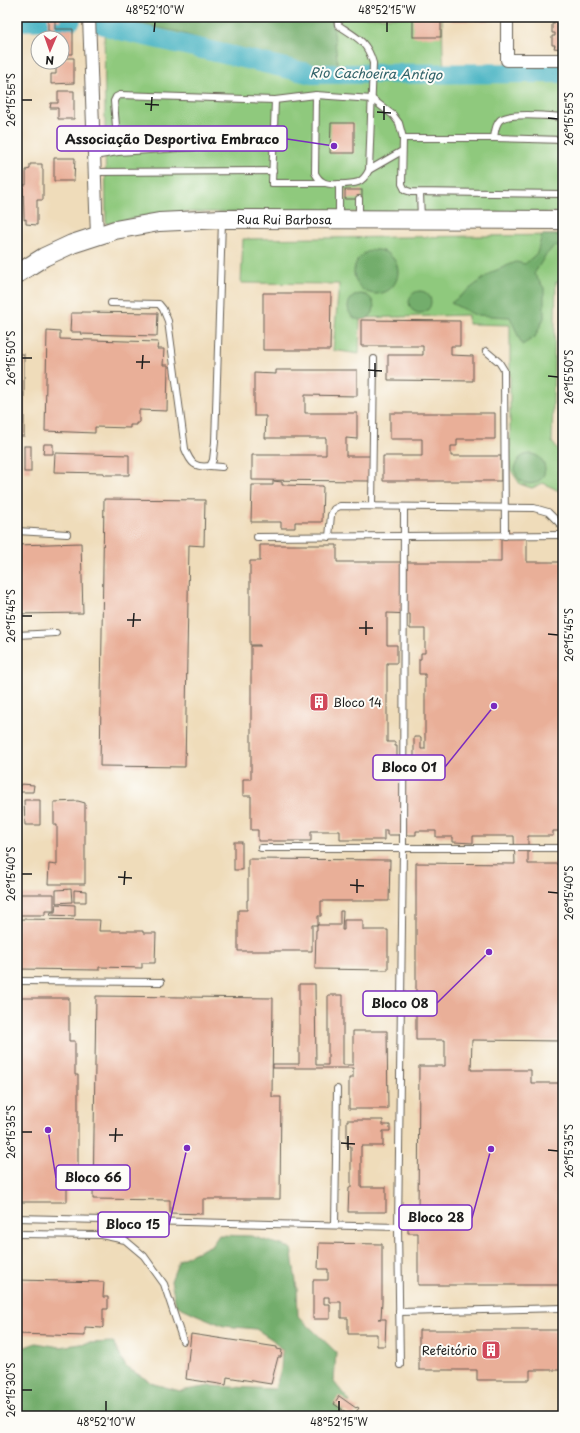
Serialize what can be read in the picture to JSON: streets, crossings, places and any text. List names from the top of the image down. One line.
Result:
{"streets":{"main road":["Rua Rui Barbosa"]},"water":["Rio Cachoeira Antigo"],"places":{"other":["Associação Desportiva Embraco","Bloco 01","Bloco 08","Bloco 66","Bloco 15","Bloco 28"],"building":["Bloco 14","Refeitório"]},"north":"bottom","coordinates":["48°52'10\"W","48°52'15\"W","26°15'55\"S","26°15'50\"S","26°15'45\"S","26°15'40\"S","26°15'35\"S","26°15'30\"S"]}
